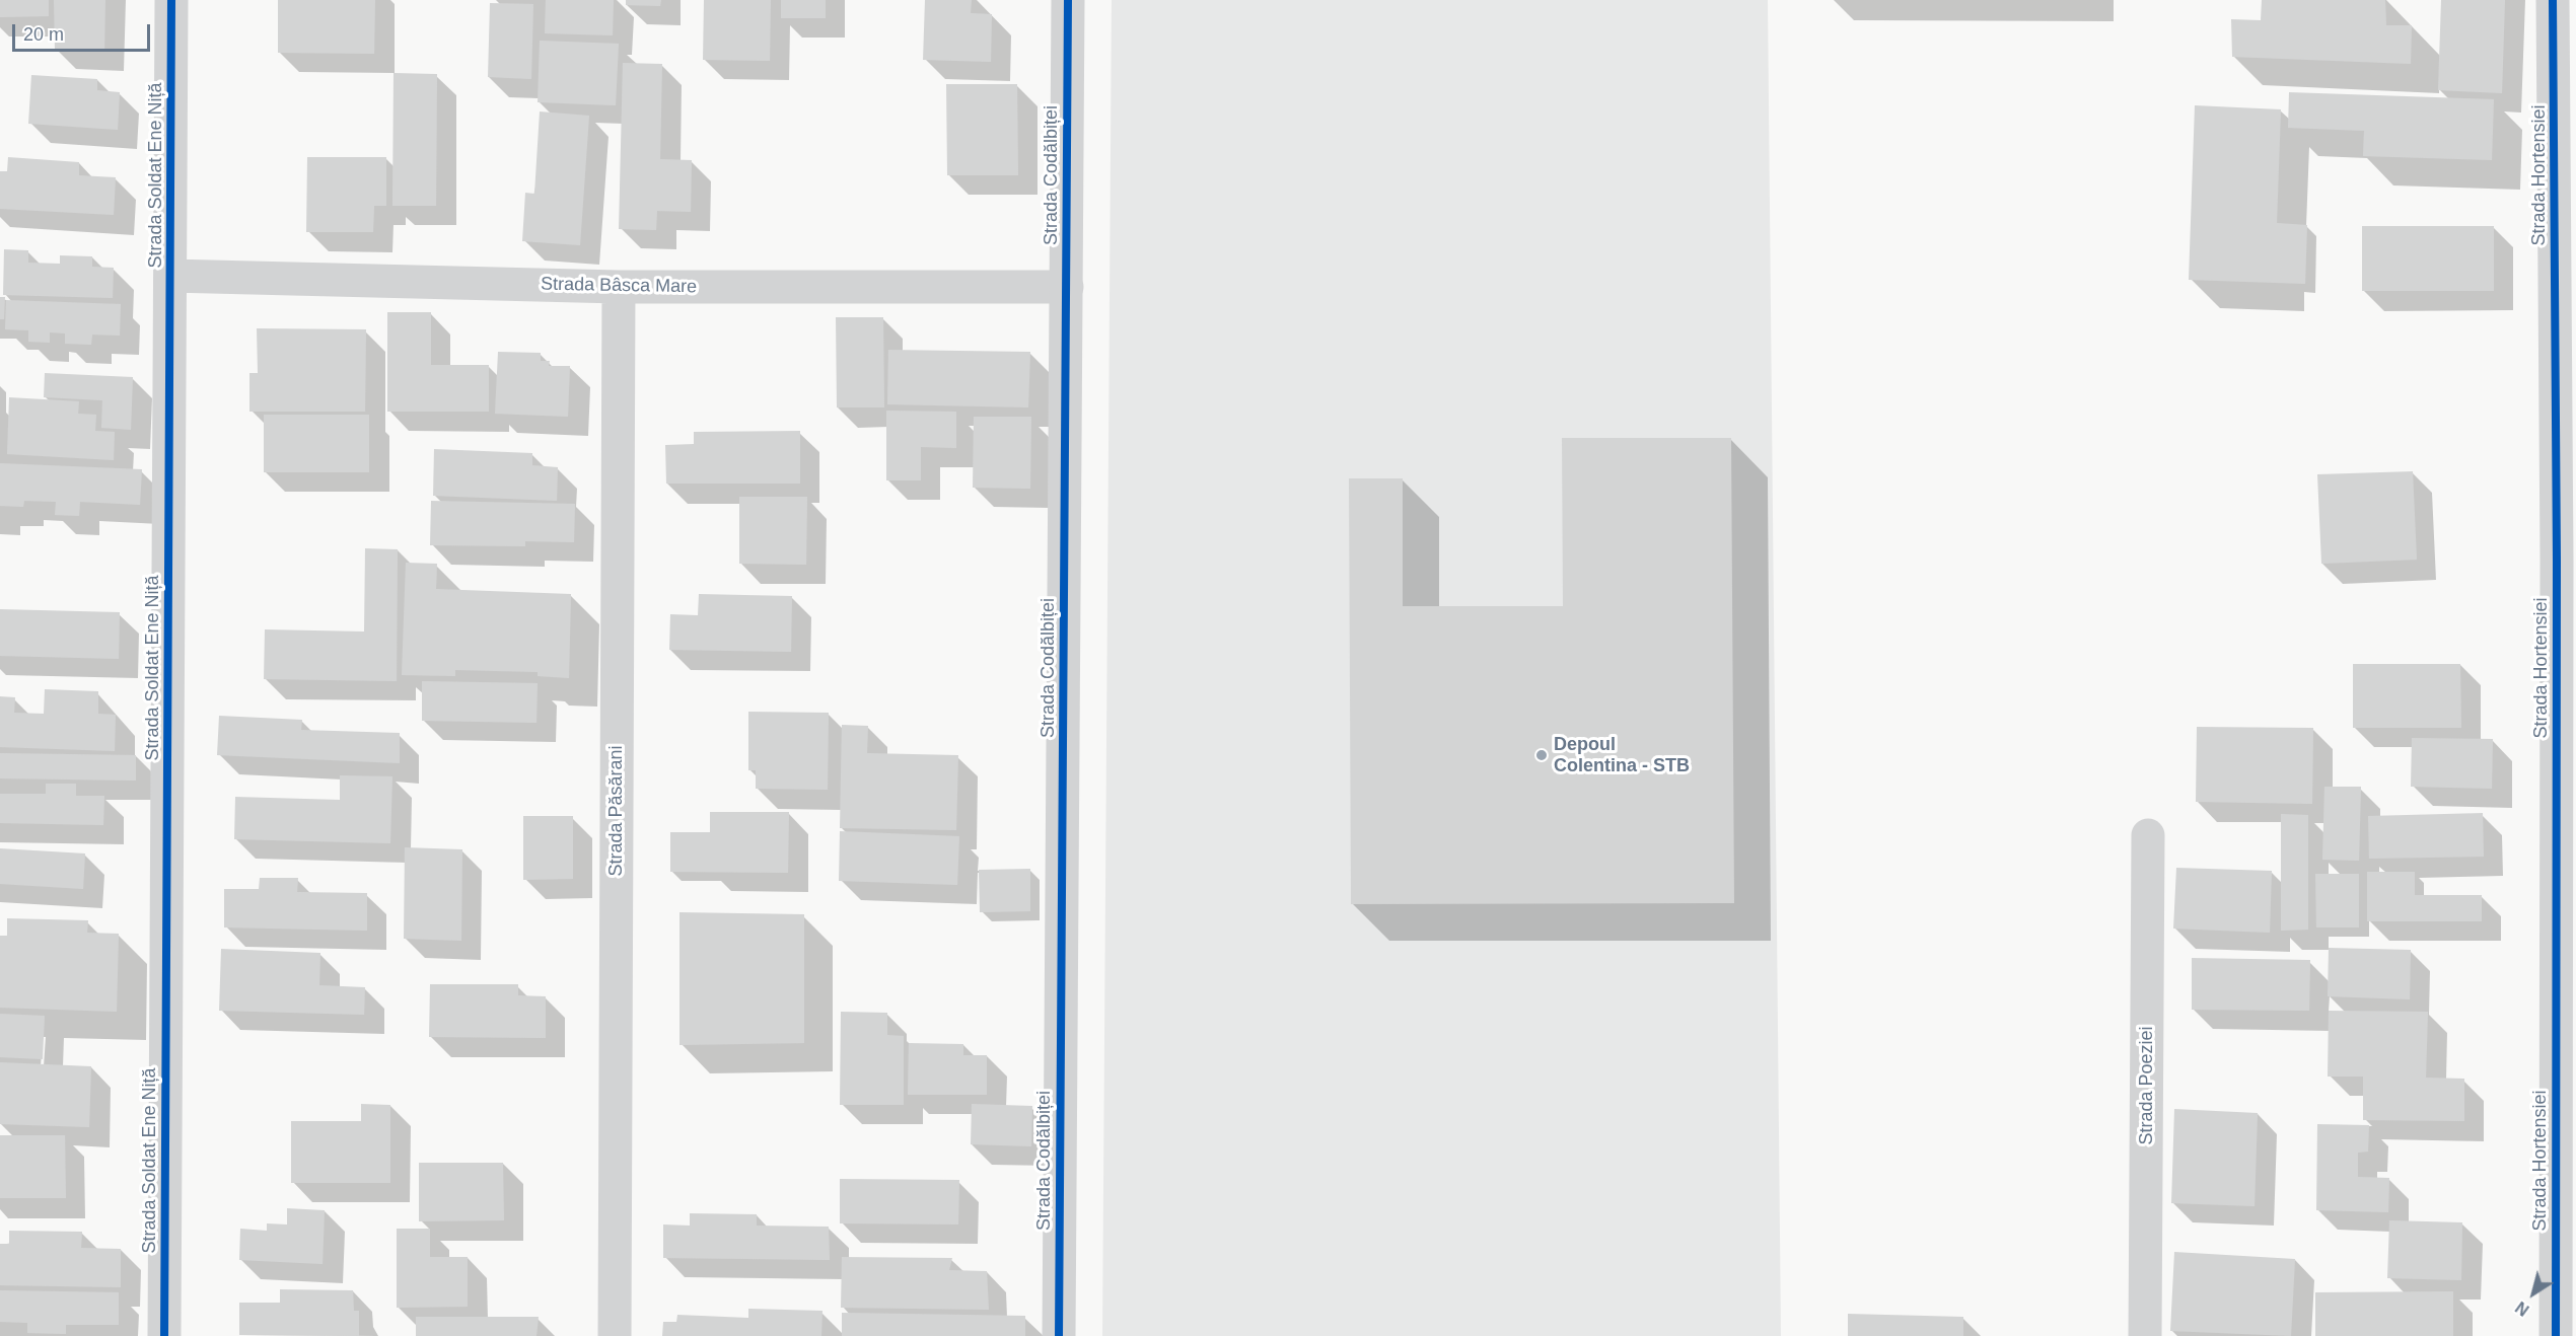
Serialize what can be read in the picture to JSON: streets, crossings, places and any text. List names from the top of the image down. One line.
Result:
{"streets":{"street":["Strada Soldat Ene Niță","Strada Codălbiței","Strada Hortensiei","Strada Bâsca Mare","Strada Păsărani","Strada Poeziei"]},"crossings":[["Strada Soldat Ene Niță","Strada Bâsca Mare"],["Strada Codălbiței","Strada Bâsca Mare"],["Strada Bâsca Mare","Strada Păsărani"]],"places":["Depoul Colentina - STB"],"scale_bar":"20 m","north":"bottom left"}
